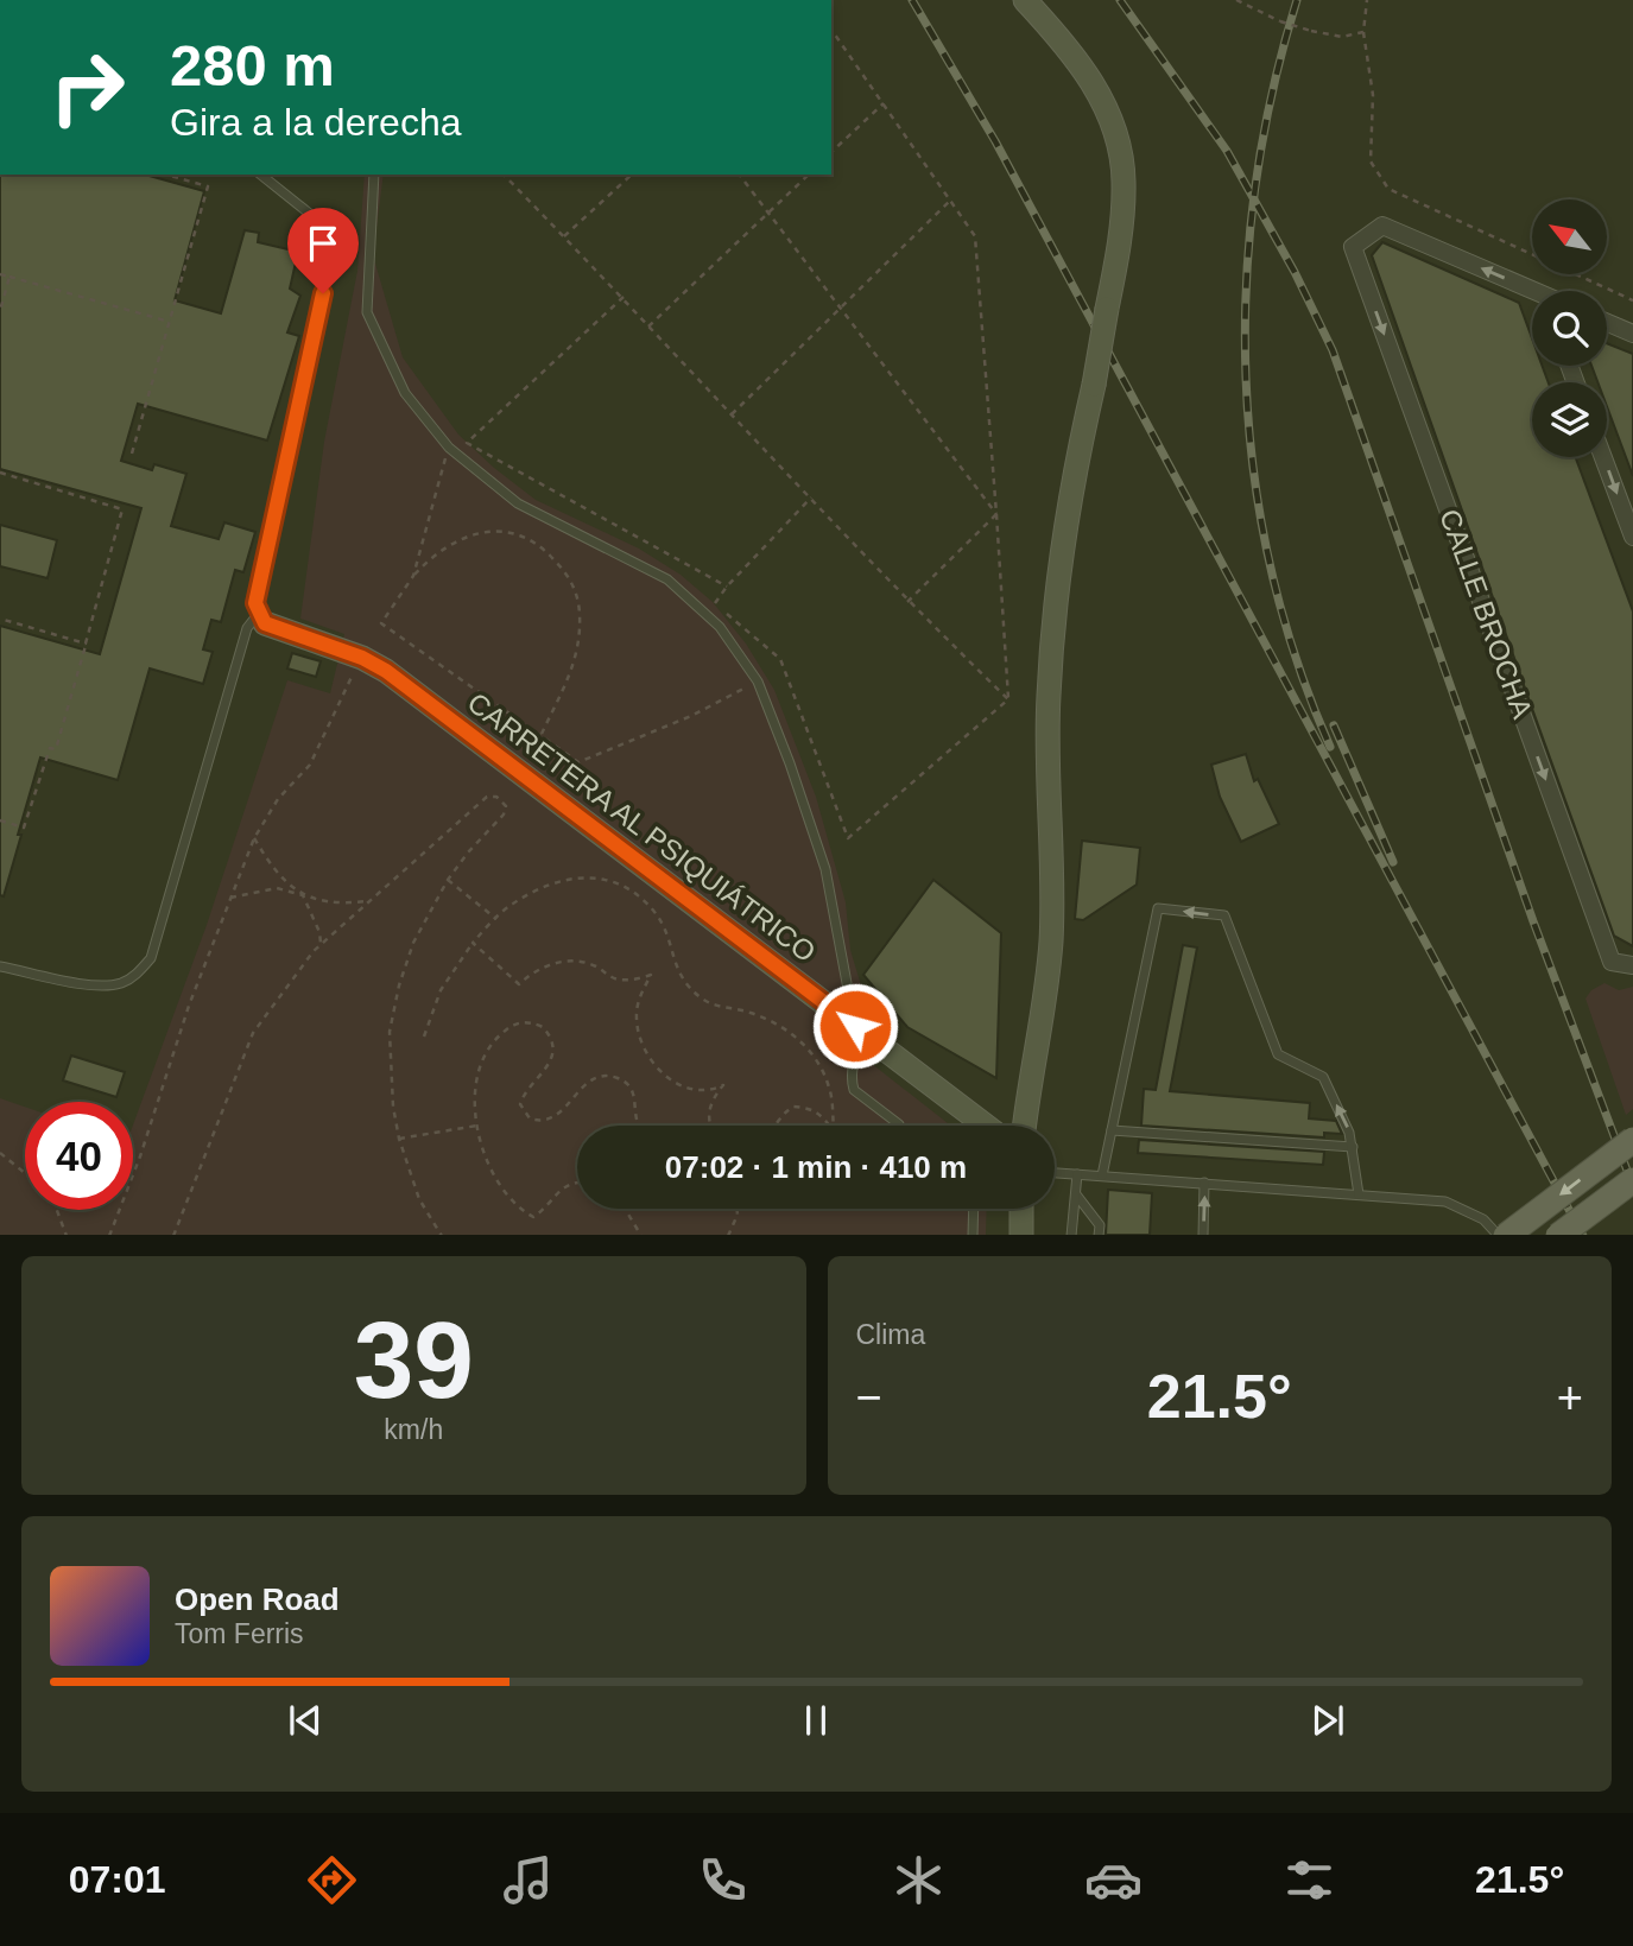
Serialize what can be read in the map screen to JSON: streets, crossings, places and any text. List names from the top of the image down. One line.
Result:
{"streets":{"street":["CALLE BROCHA","CARRETERA AL PSIQUIÁTRICO"]},"north":"top left","page":{"turn":["280 m","Gira a la derecha"],"limit":"40","trip":"07:02 · 1 min · 410 m","tile":[["39","km/h"],"Clima"],"heat":["−","21.5°","+"],"song":["Open Road","Tom Ferris"],"tabs":["07:01","21.5°"]}}
